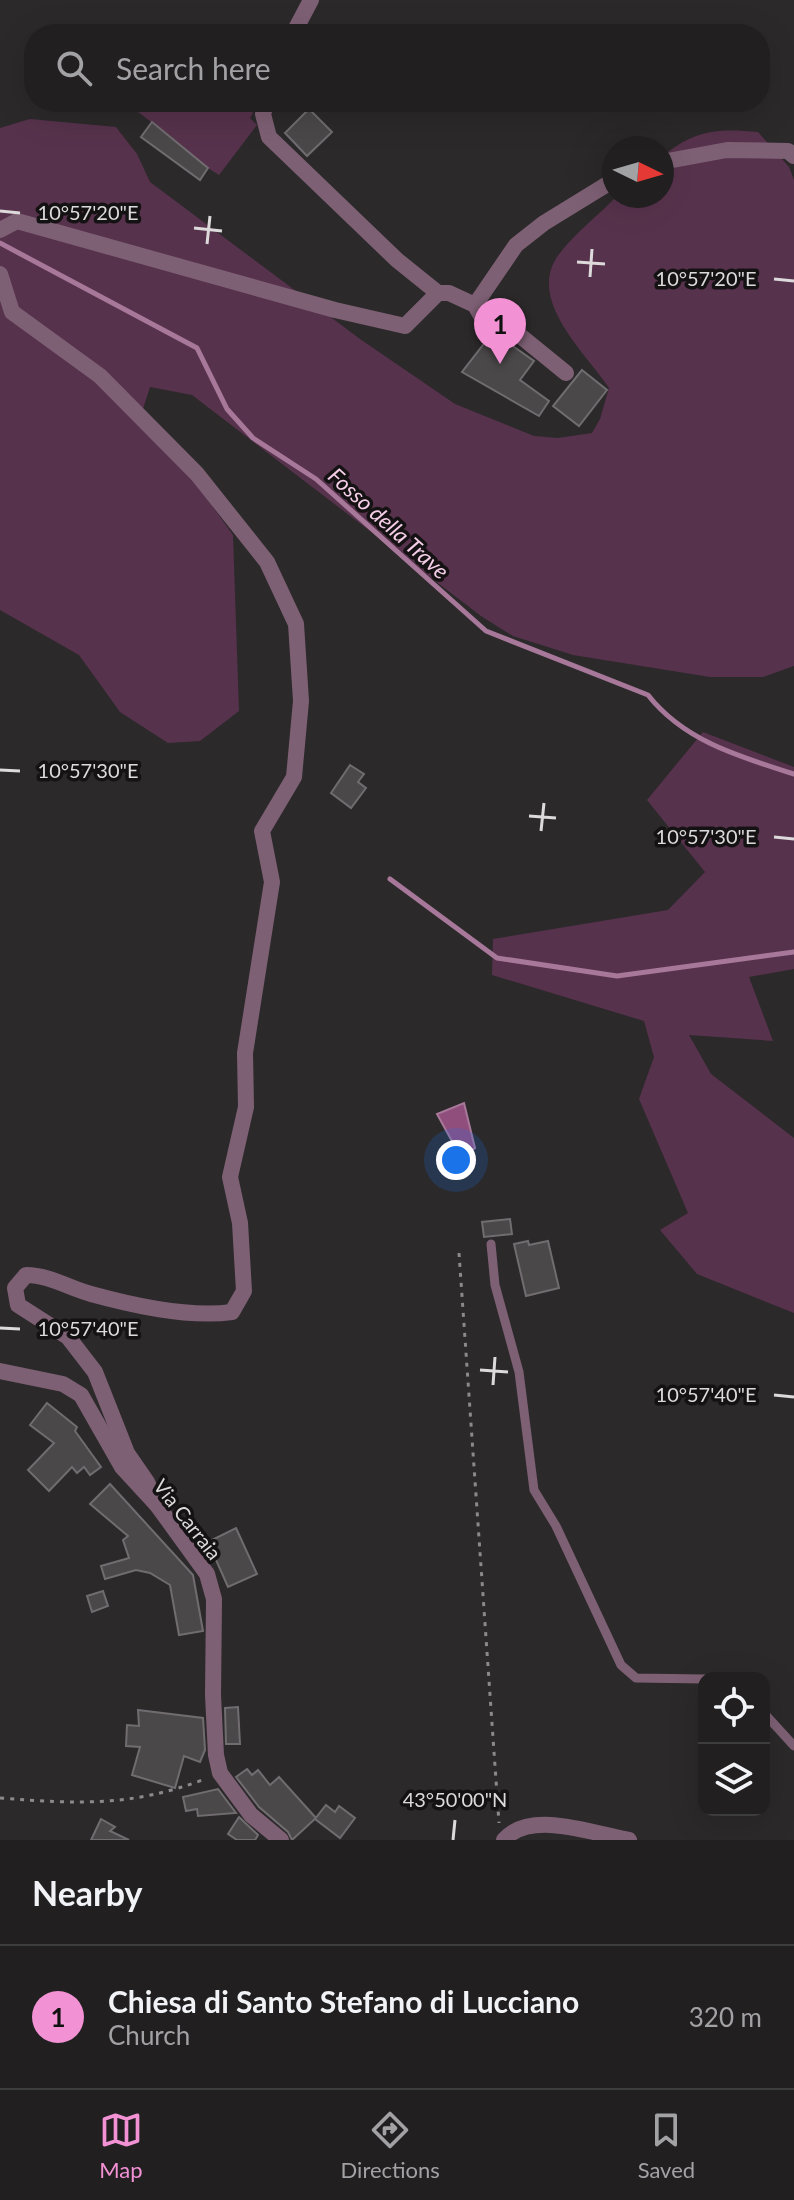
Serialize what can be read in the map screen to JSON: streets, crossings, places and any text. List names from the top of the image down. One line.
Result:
{"streets":{"street":["Via Carraia"]},"water":["Fosso della Trave"],"north":"right","page":{"search":"Search here","pins":"1","heading":"Nearby","list":[{"mark":"1","name":"Chiesa di Santo Stefano di Lucciano","note":"Church","value":"320 m"}],"nav":["Map","Directions","Saved"]},"coordinates":["10°57'20\"E","10°57'30\"E","10°57'40\"E","43°50'00\"N"]}
